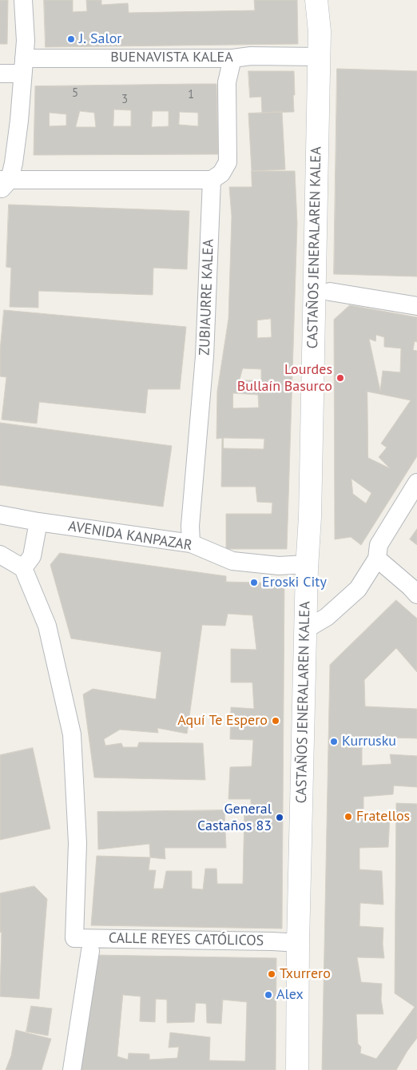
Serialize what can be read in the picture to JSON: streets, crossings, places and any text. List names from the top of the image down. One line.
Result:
{"streets":{"street":["BUENAVISTA KALEA","CASTAÑOS JENERALAREN KALEA","ZUBIAURRE KALEA","AVENIDA KANPAZAR","CALLE REYES CATÓLICOS"]},"crossings":[["BUENAVISTA KALEA","CASTAÑOS JENERALAREN KALEA"],["CASTAÑOS JENERALAREN KALEA","AVENIDA KANPAZAR"],["CASTAÑOS JENERALAREN KALEA","CALLE REYES CATÓLICOS"],["ZUBIAURRE KALEA","AVENIDA KANPAZAR"]],"places":["J. Salor","Lourdes Bullaín Basurco","Eroski City","Aquí Te Espero","Kurrusku","Fratellos","General Castaños 83","Txurrero","Alex"],"house_numbers":["5","1","3"]}
